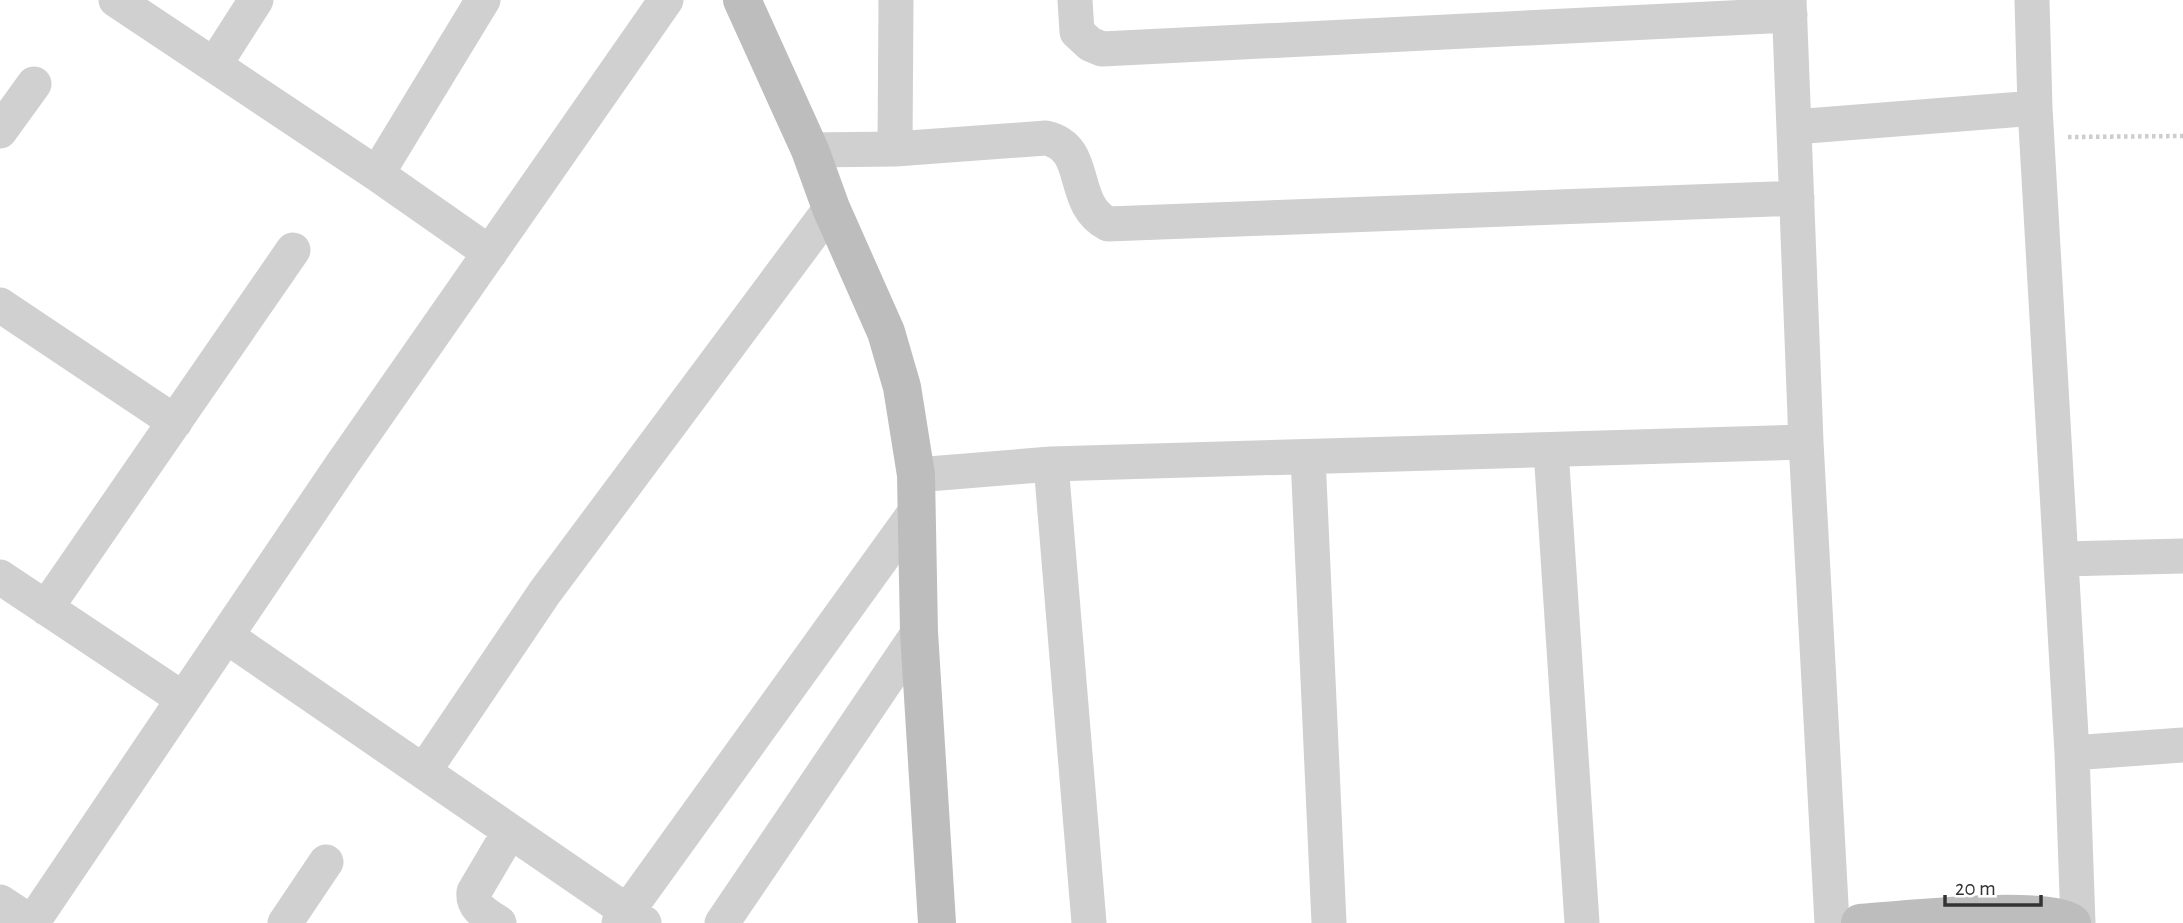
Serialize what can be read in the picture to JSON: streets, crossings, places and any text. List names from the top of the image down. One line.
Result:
{"scale_bar":"20 m"}
